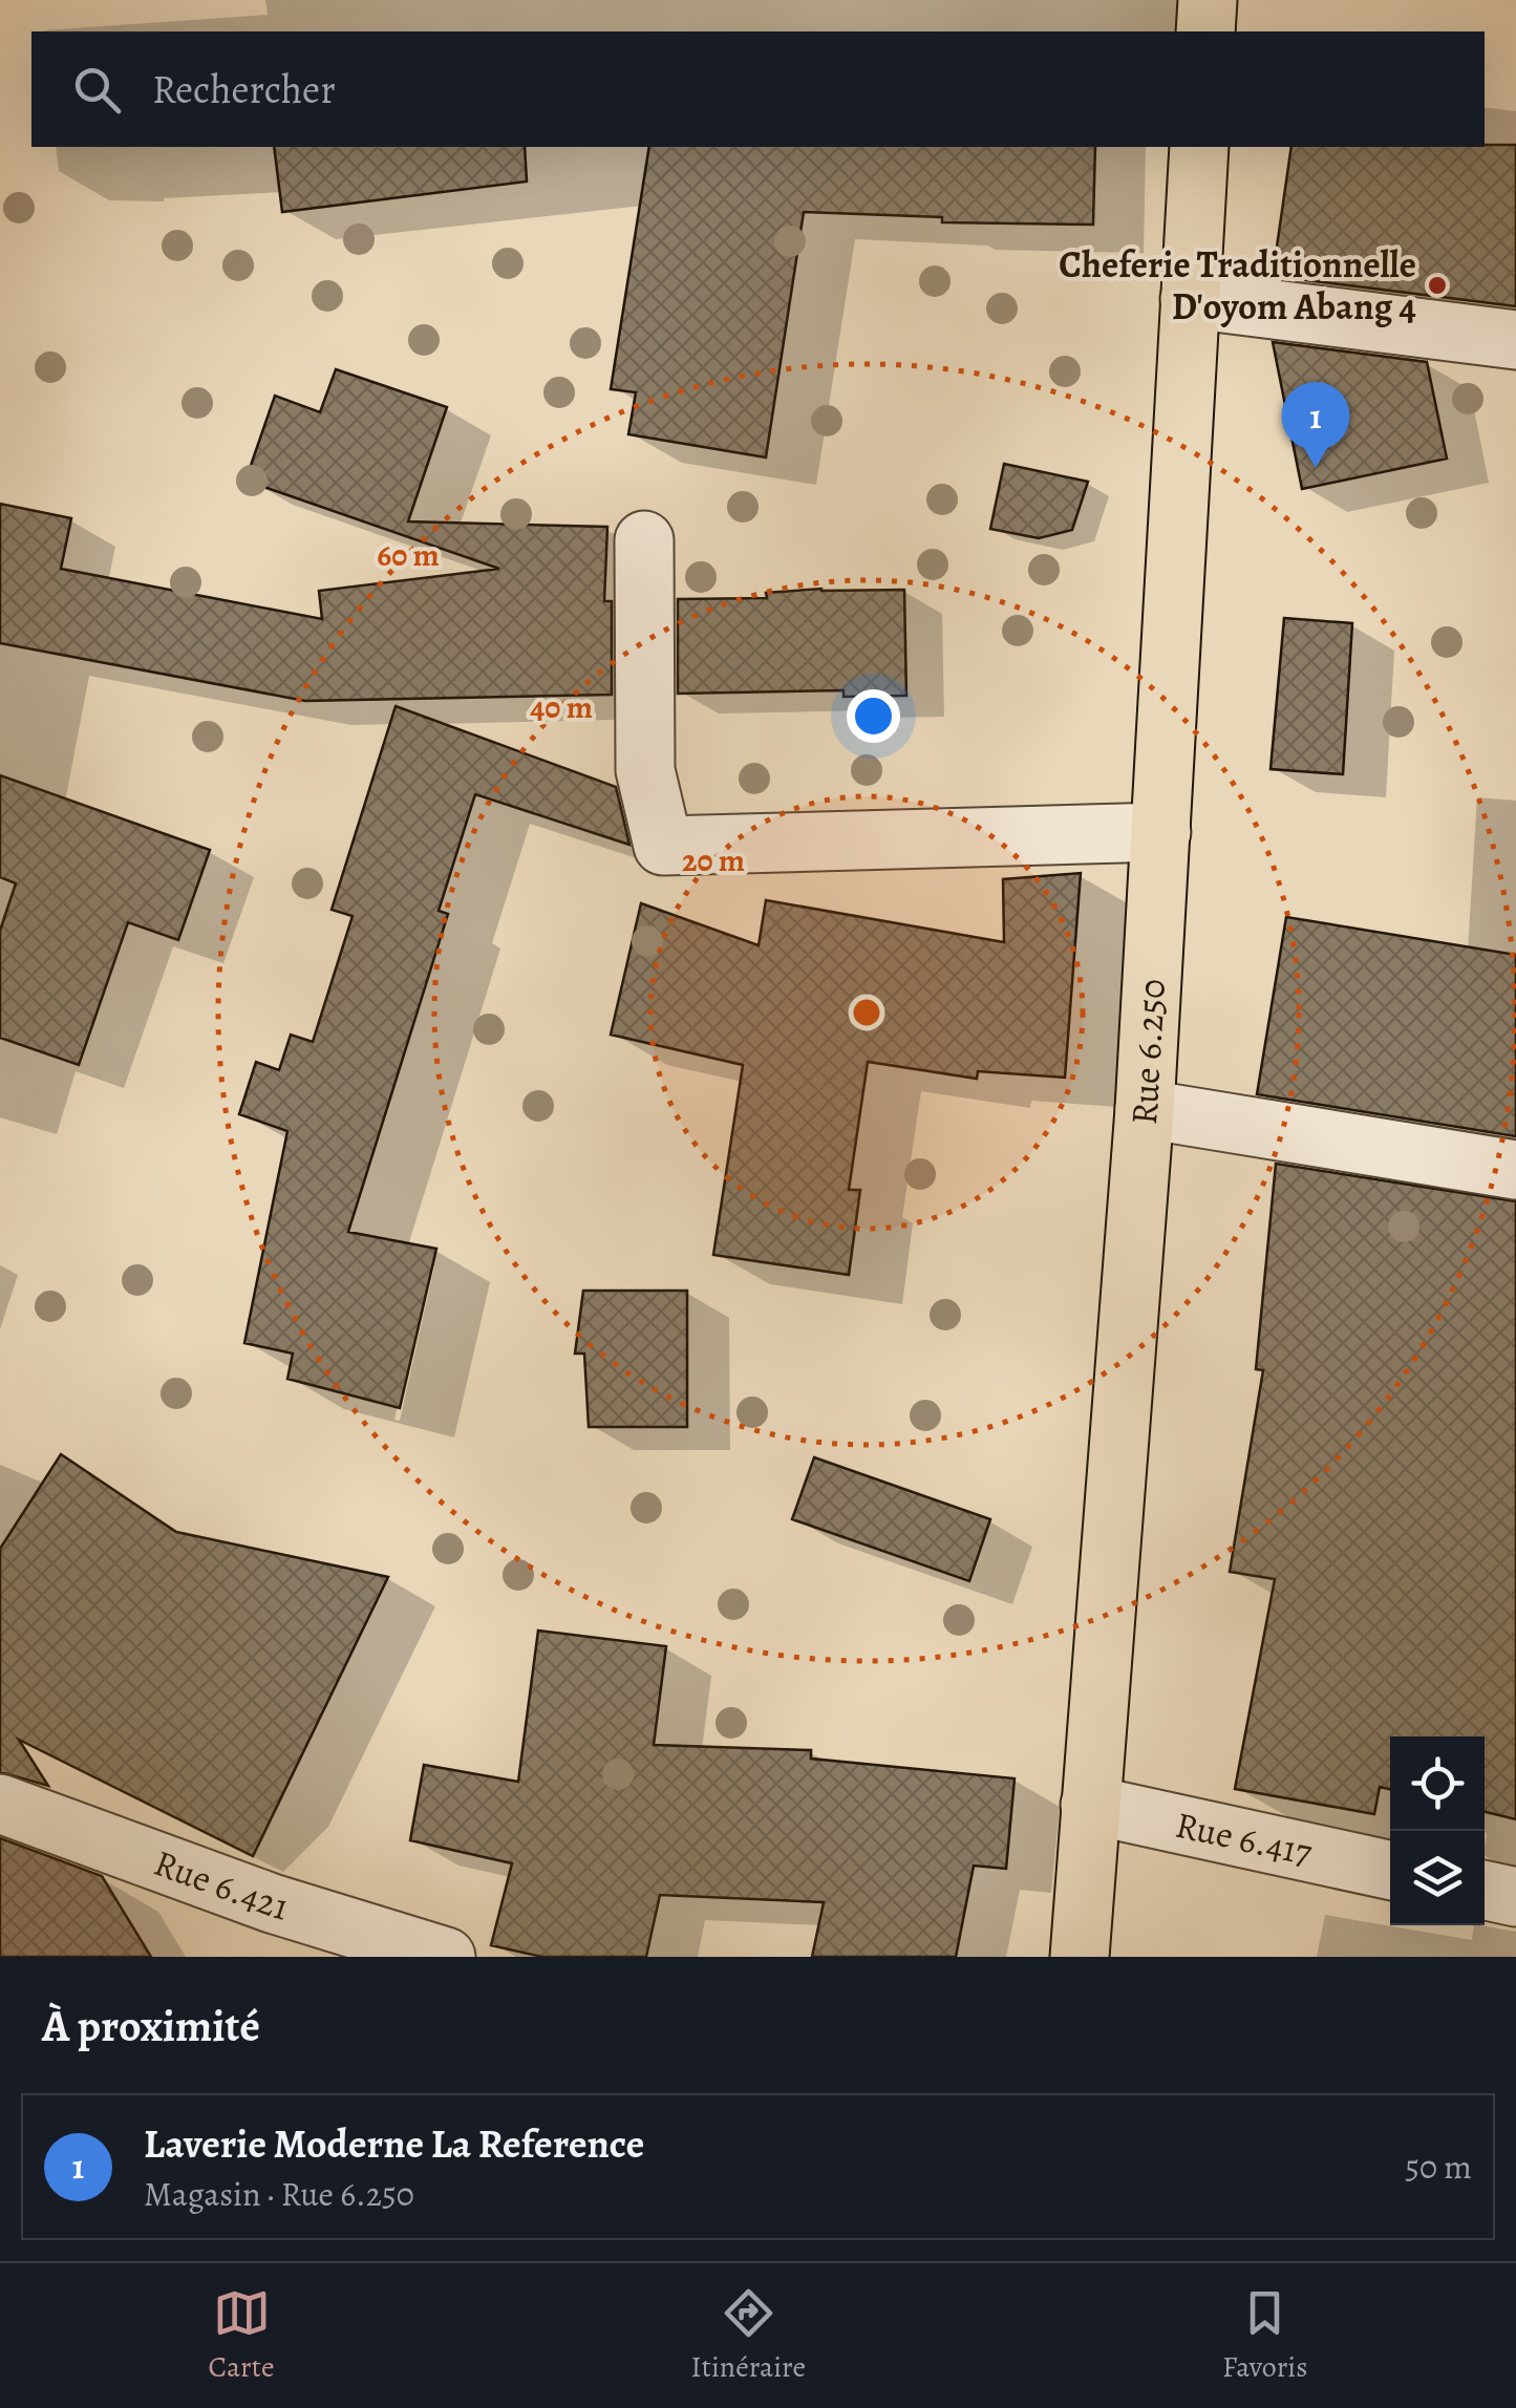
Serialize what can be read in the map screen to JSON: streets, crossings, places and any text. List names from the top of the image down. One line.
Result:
{"streets":{"main road":["Rue 6.250"],"street":["Rue 6.417","Rue 6.421"]},"crossings":[["Rue 6.250","Rue 6.417"]],"places":["Cheferie Traditionnelle D'oyom Abang 4"],"page":{"search":"Rechercher","pins":"1","heading":"À proximité","list":[{"mark":"1","name":"Laverie Moderne La Reference","note":"Magasin · Rue 6.250","value":"50 m"}],"nav":["Carte","Itinéraire","Favoris"]},"rings":["60 m","40 m","20 m"]}
